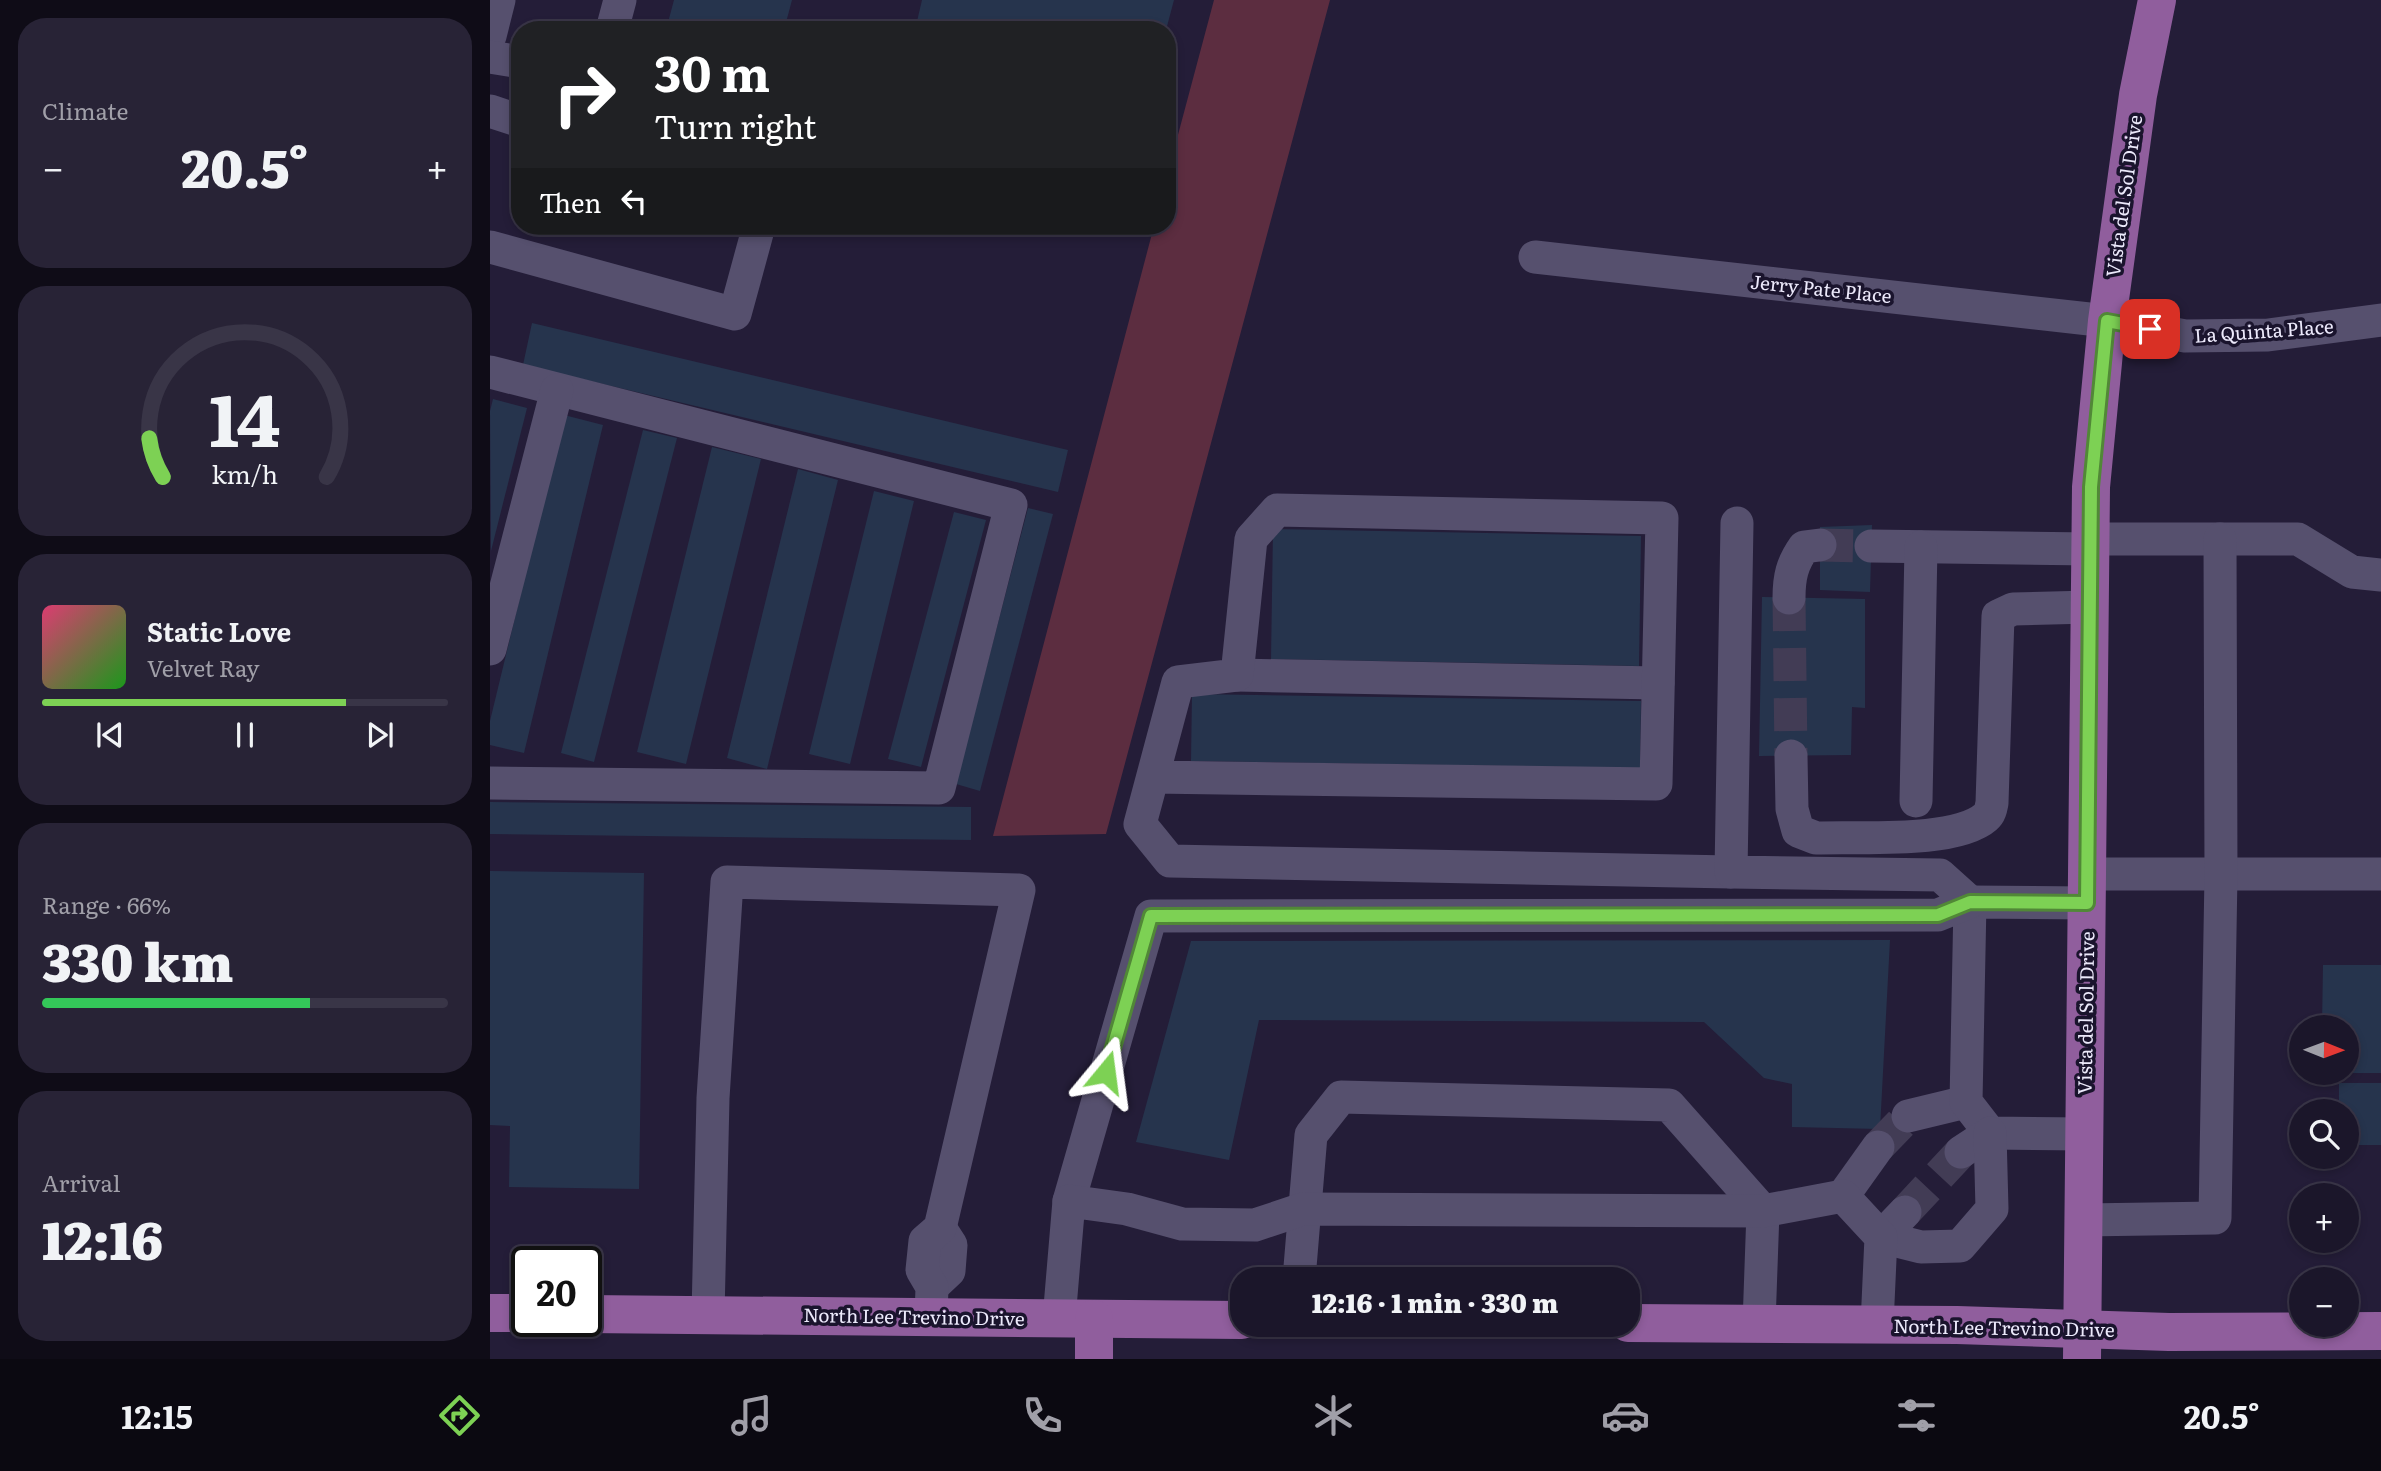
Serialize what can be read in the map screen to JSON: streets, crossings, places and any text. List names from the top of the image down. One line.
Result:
{"streets":{"main road":["Vista del Sol Drive","North Lee Trevino Drive"],"street":["Jerry Pate Place","La Quinta Place"]},"crossings":[["Vista del Sol Drive","Jerry Pate Place"],["Vista del Sol Drive","La Quinta Place"],["Vista del Sol Drive","North Lee Trevino Drive"],["Jerry Pate Place","La Quinta Place"]],"north":"right","page":{"tile":["Climate",["Range · 66%","330 km"],["Arrival","12:16"]],"turn":["30 m","Turn right"],"heat":["−","20.5°","+"],"then":"Then","song":["Static Love","Velvet Ray"],"map_buttons":["+","−"],"limit":"20","trip":"12:16 · 1 min · 330 m","tabs":["12:15","20.5°"],"gauge":["14","km/h"]}}
